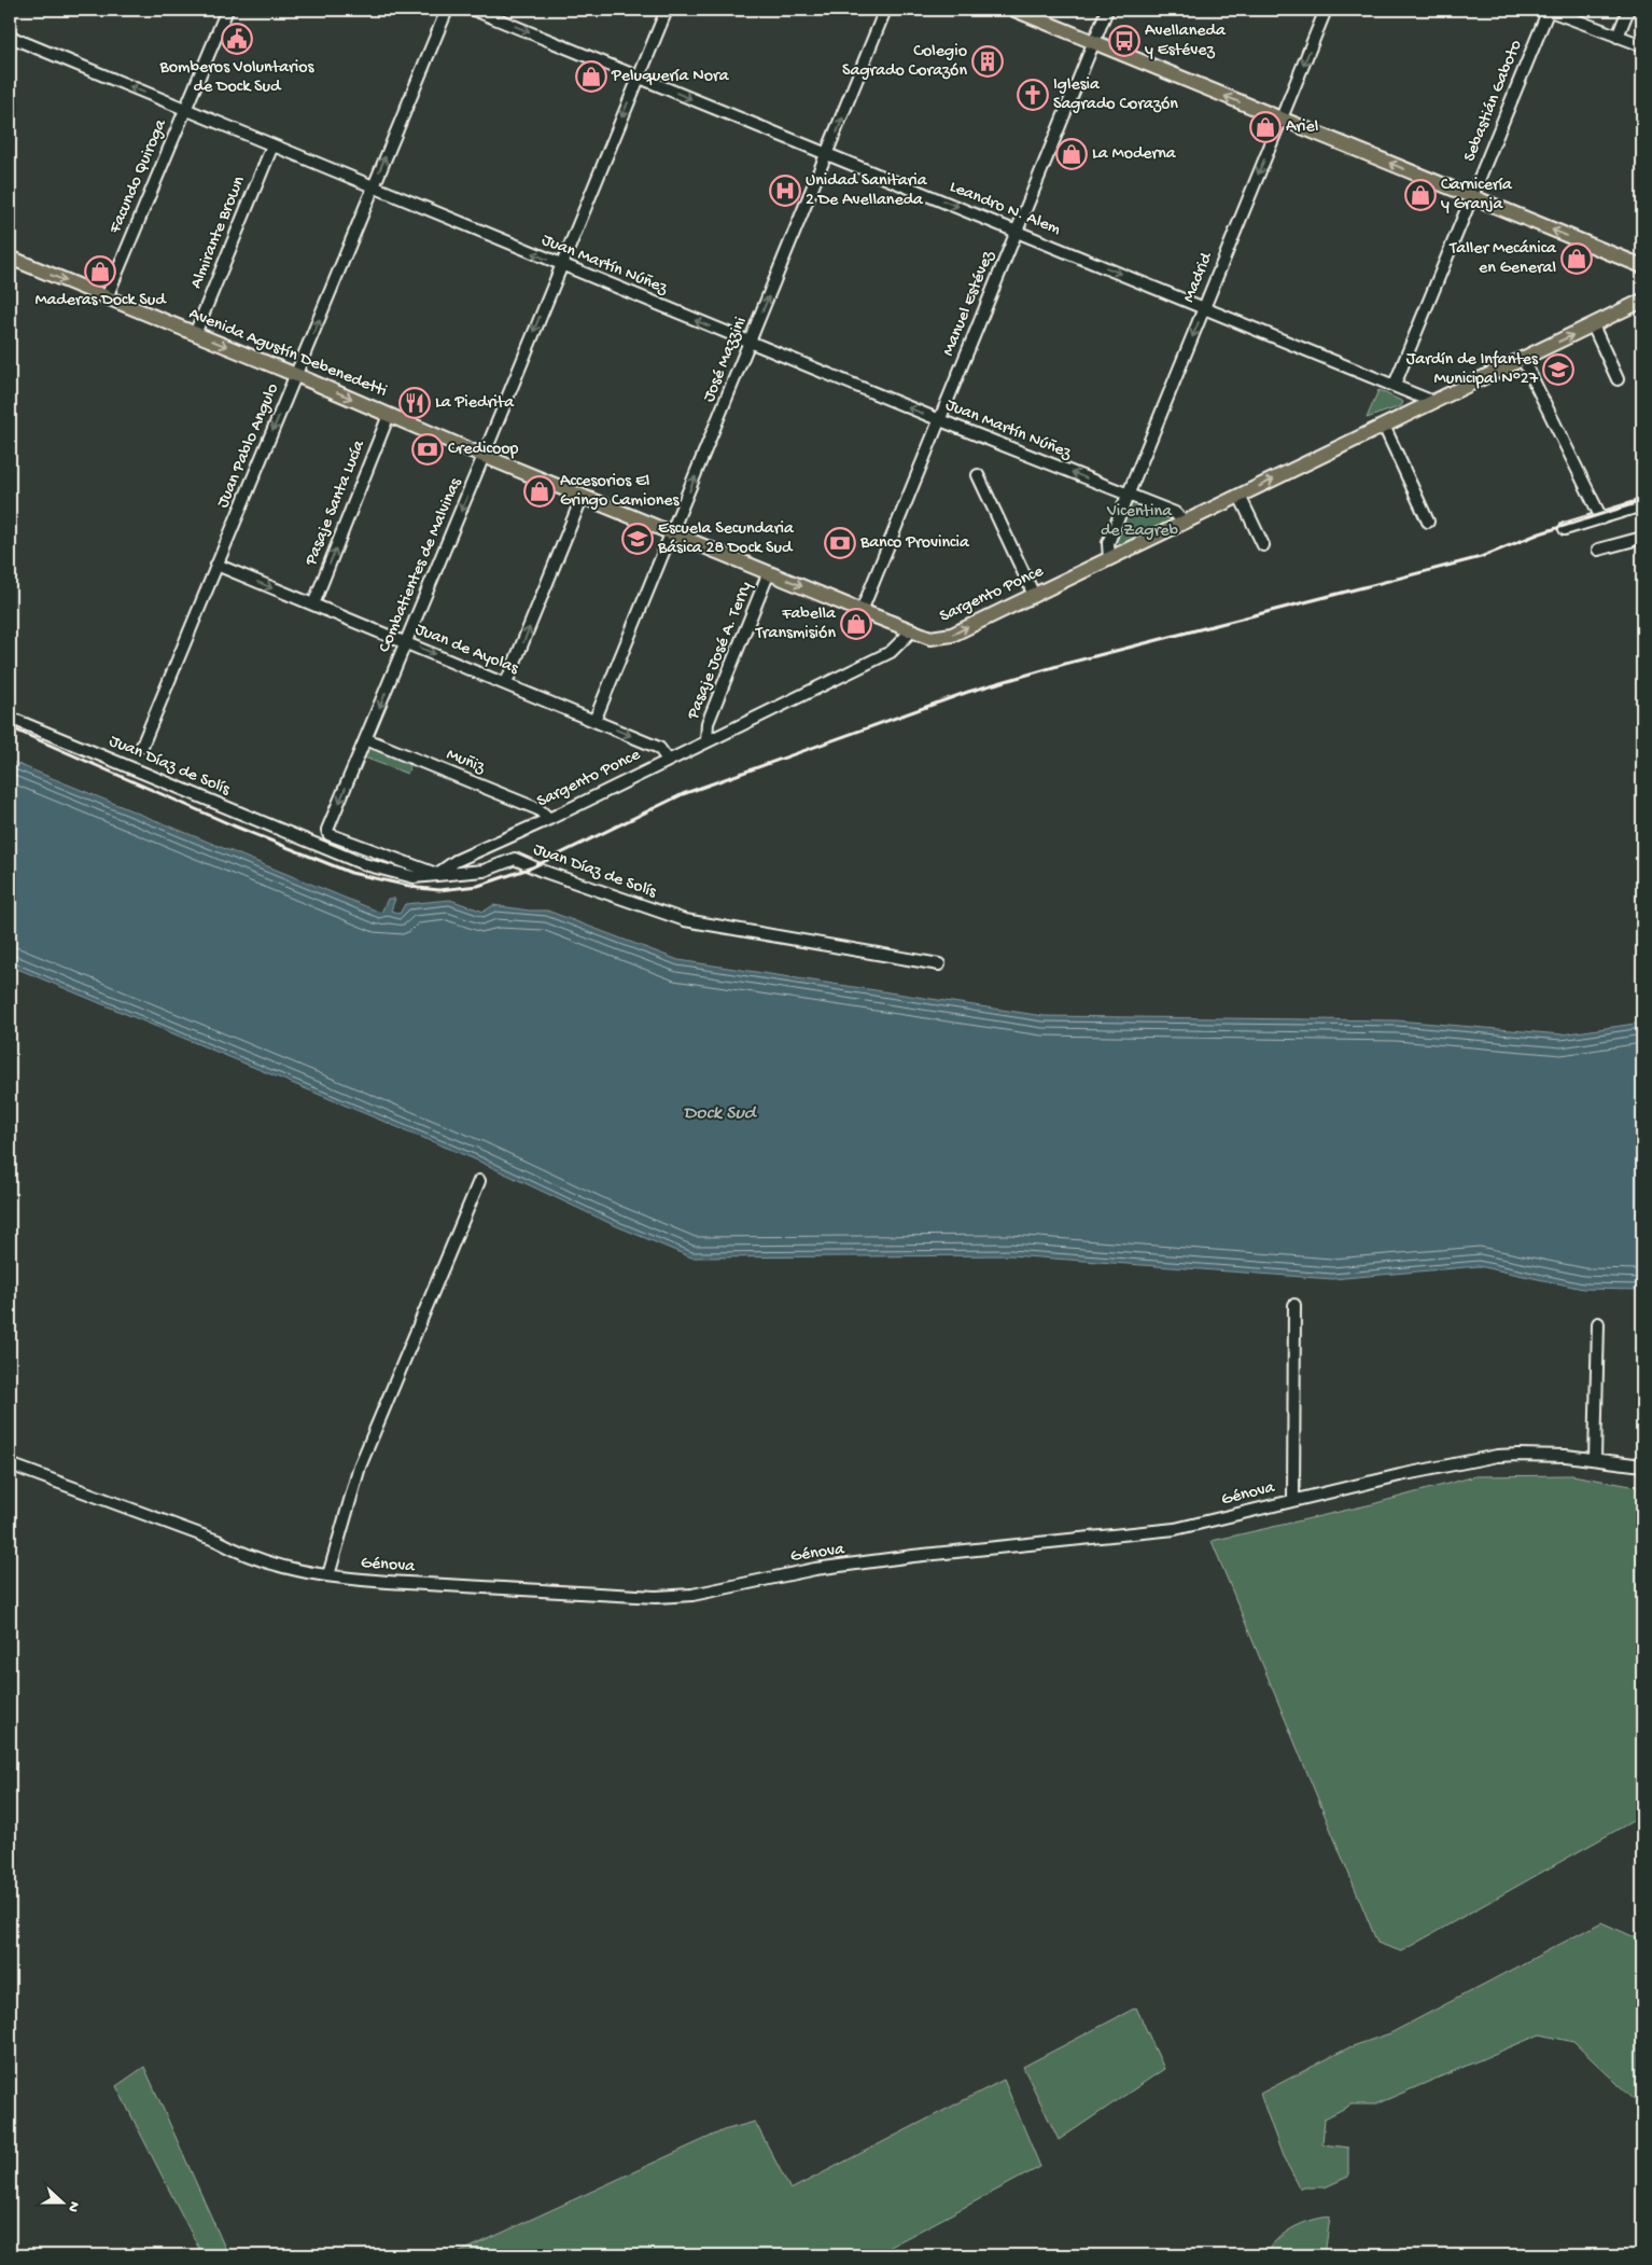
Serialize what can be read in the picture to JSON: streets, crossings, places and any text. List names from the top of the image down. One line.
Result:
{"streets":{"main road":["Avenida Agustín Debenedetti","Sargento Ponce"],"street":["Sebastián Gaboto","Facundo Quiroga","Leandro N. Alem","Almirante Brown","Juan Martín Núñez","Madrid","Manuel Estévez","José Mazzini","Juan Pablo Angulo","Pasaje Santa Lucía","Combatientes de Malvinas","Juan de Ayolas","Pasaje José A. Terry","Muñiz","Juan Díaz de Solís","Génova"]},"crossings":[["Sebastián Gaboto","Leandro N. Alem"],["Facundo Quiroga","Juan Martín Núñez"],["Facundo Quiroga","Avenida Agustín Debenedetti"],["Leandro N. Alem","Madrid"],["Leandro N. Alem","Manuel Estévez"],["Leandro N. Alem","José Mazzini"],["Leandro N. Alem","Combatientes de Malvinas"],["Leandro N. Alem","Sargento Ponce"],["Almirante Brown","Juan Martín Núñez"],["Almirante Brown","Avenida Agustín Debenedetti"],["Juan Martín Núñez","Madrid"],["Juan Martín Núñez","Manuel Estévez"],["Juan Martín Núñez","José Mazzini"],["Juan Martín Núñez","Juan Pablo Angulo"],["Juan Martín Núñez","Combatientes de Malvinas"],["Juan Martín Núñez","Sargento Ponce"],["Madrid","Sargento Ponce"],["Manuel Estévez","Avenida Agustín Debenedetti"],["Avenida Agustín Debenedetti","José Mazzini"],["Avenida Agustín Debenedetti","Juan Pablo Angulo"],["Avenida Agustín Debenedetti","Pasaje Santa Lucía"],["Avenida Agustín Debenedetti","Combatientes de Malvinas"],["Avenida Agustín Debenedetti","Sargento Ponce"],["Avenida Agustín Debenedetti","Pasaje José A. Terry"],["José Mazzini","Juan de Ayolas"],["Juan Pablo Angulo","Juan de Ayolas"],["Pasaje Santa Lucía","Juan de Ayolas"],["Combatientes de Malvinas","Sargento Ponce"],["Combatientes de Malvinas","Juan de Ayolas"],["Combatientes de Malvinas","Muñiz"],["Combatientes de Malvinas","Juan Díaz de Solís"],["Sargento Ponce","Juan de Ayolas"],["Sargento Ponce","Pasaje José A. Terry"],["Sargento Ponce","Muñiz"],["Sargento Ponce","Juan Díaz de Solís"]],"one_way":["Leandro N. Alem","Juan Martín Núñez","Madrid","Avenida Agustín Debenedetti","José Mazzini","Pasaje Santa Lucía","Combatientes de Malvinas","Juan de Ayolas"],"water":["Dock Sud"],"parks":["Vicentina de Zagreb"],"places":{"public building":["Bomberos Voluntarios de Dock Sud"],"bus stop":["Avellaneda y Estévez"],"building":["Colegio Sagrado Corazón"],"shop":["Peluquería Nora","Ariel","La Moderna","Carnicería y Granja","Taller Mecánica en General","Maderas Dock Sud","Accesorios El Gringo Camiones","Fabella Transmisión"],"church":["Iglesia Sagrado Corazón"],"hospital":["Unidad Sanitaria 2 De Avellaneda"],"school or university":["Jardín de Infantes Municipal N°27","Escuela Secundaria Básica 28 Dock Sud"],"restaurant":["La Piedrita"],"bank":["Credicoop","Banco Provincia"]},"north":"right"}
